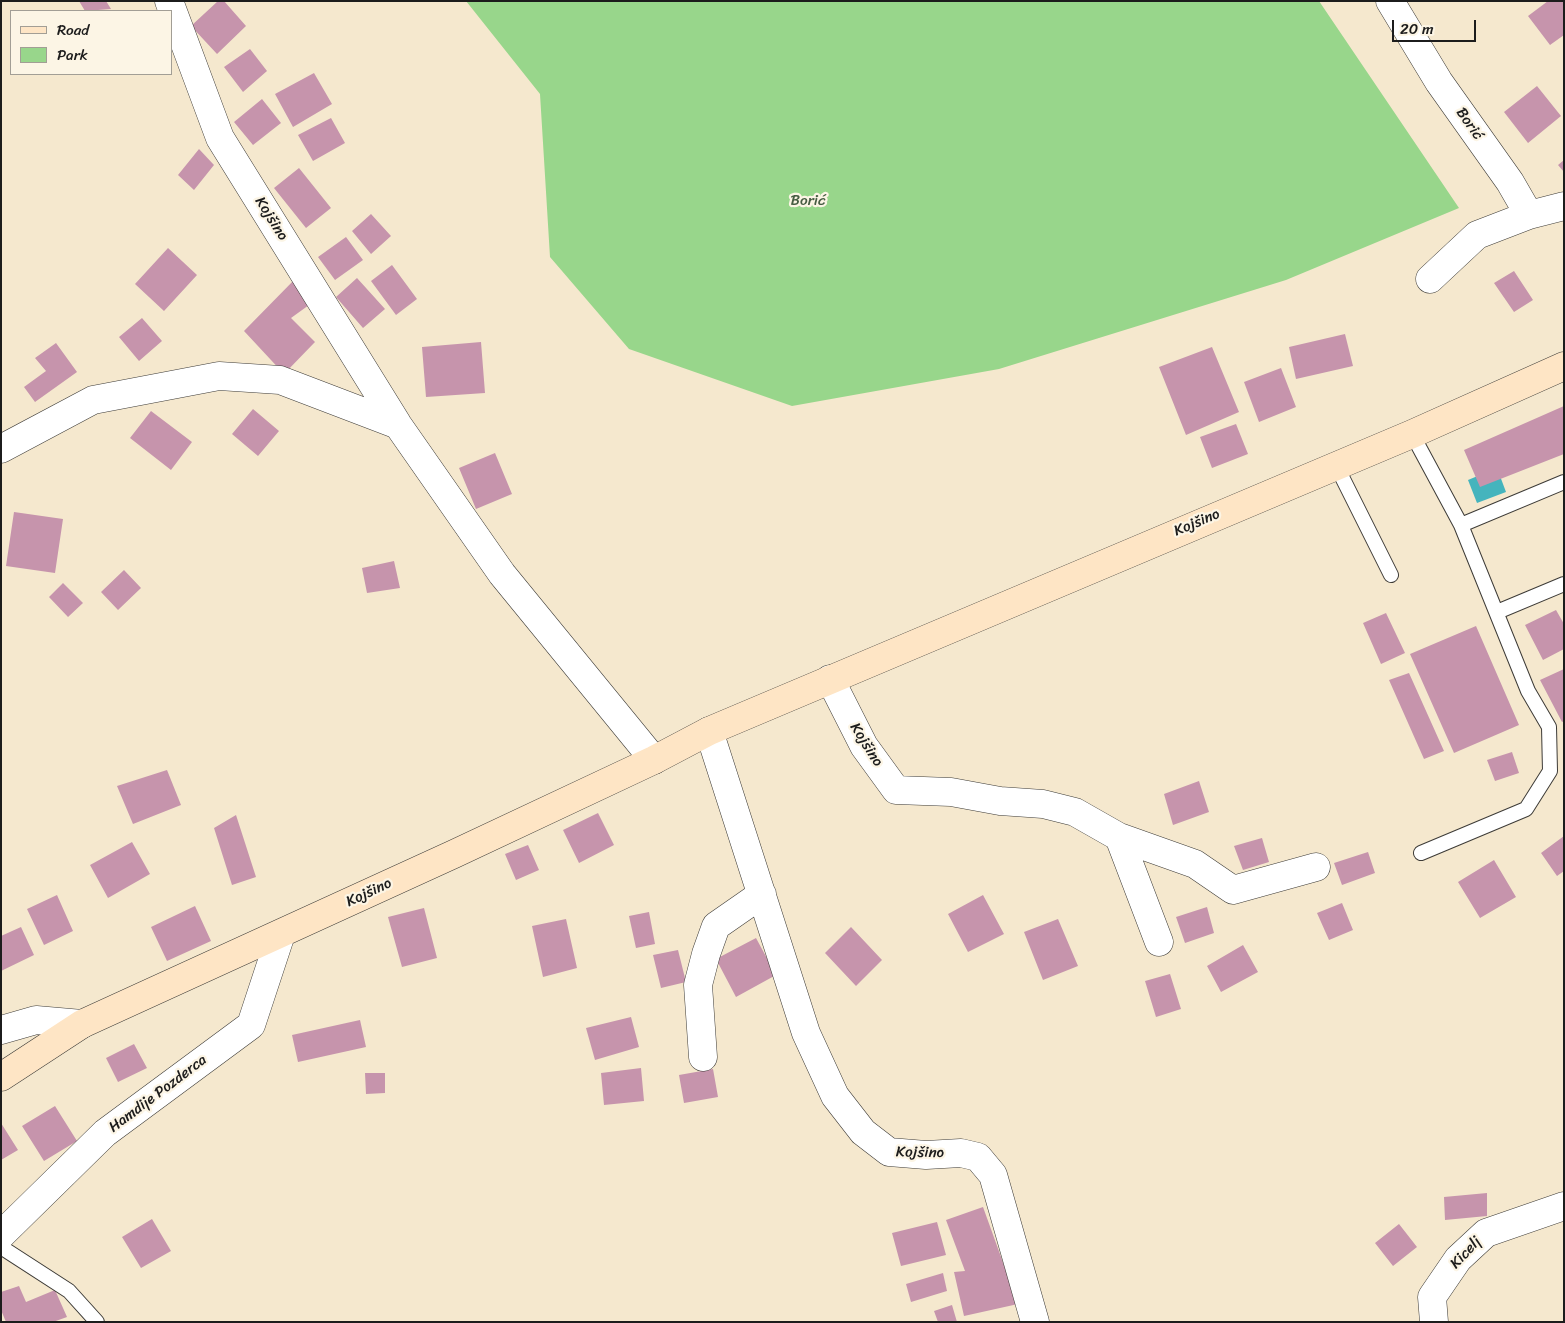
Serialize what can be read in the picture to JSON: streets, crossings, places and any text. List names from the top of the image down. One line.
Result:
{"streets":{"street":["Borić","Kojšino","Hamdije Pozderca","Kicelj"]},"crossings":[["Kojšino","Hamdije Pozderca"]],"parks":["Borić"],"legend":["Road","Park"],"scale_bar":"20 m"}
